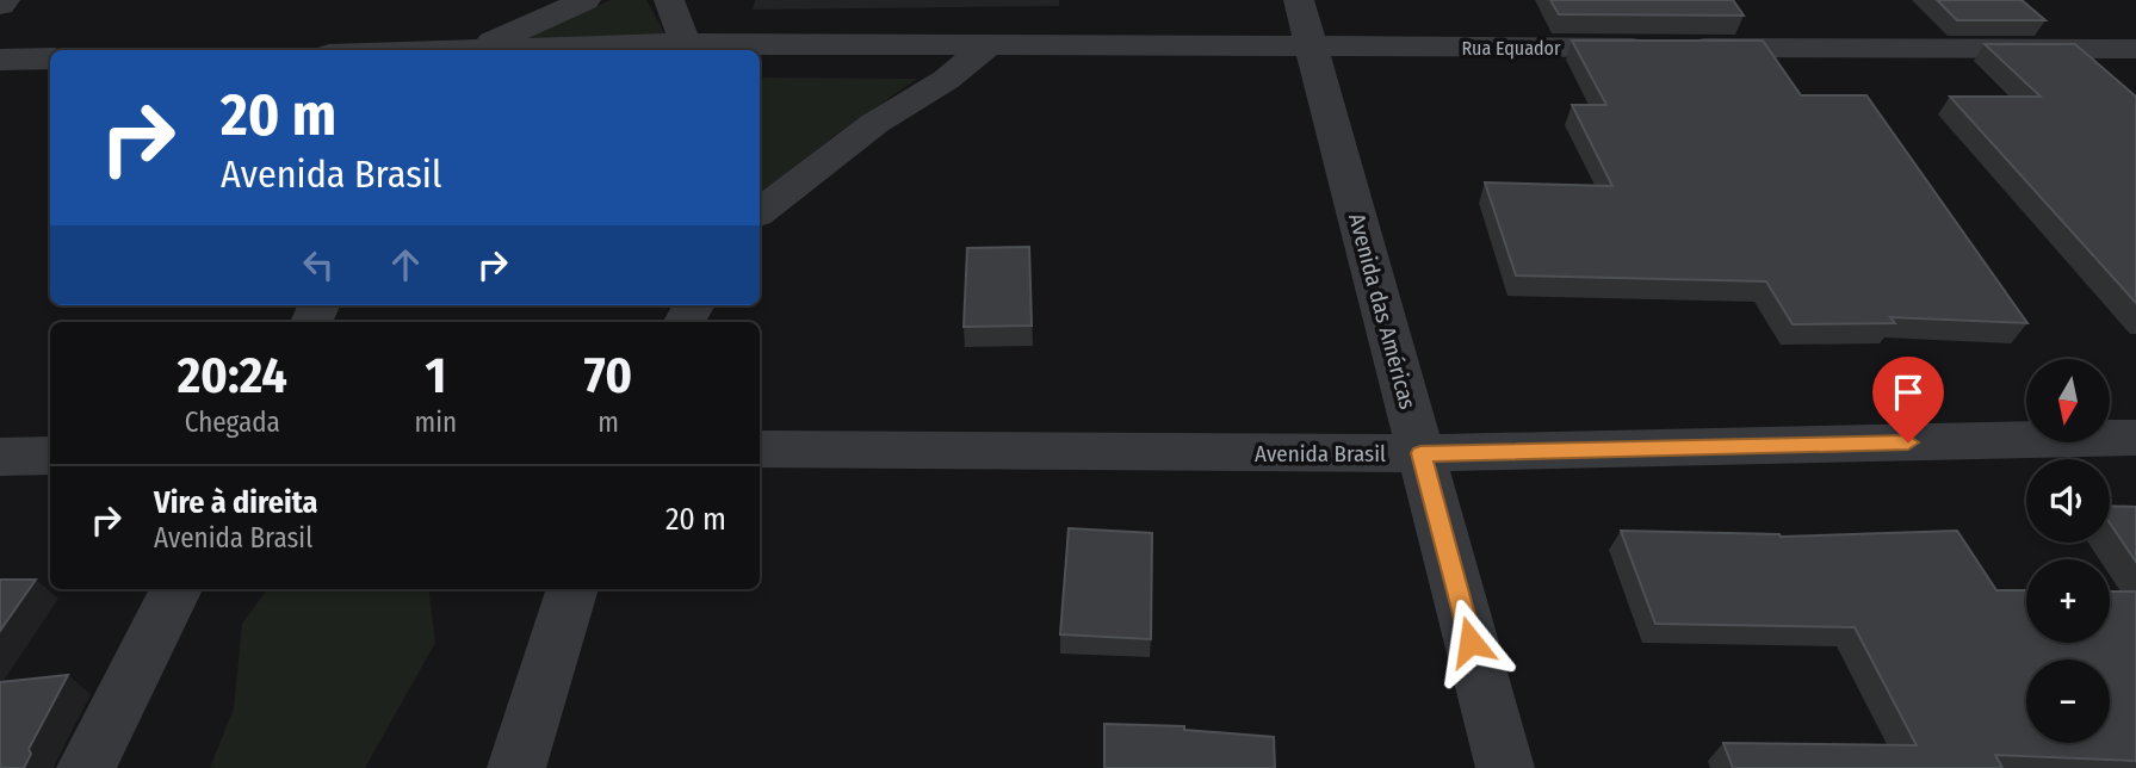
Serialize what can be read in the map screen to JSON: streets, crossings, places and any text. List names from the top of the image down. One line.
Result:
{"streets":{"street":["Rua Equador","Avenida das Américas","Avenida Brasil"]},"crossings":[["Rua Equador","Avenida das Américas"],["Avenida das Américas","Avenida Brasil"]],"north":"bottom","page":{"turn":["20 m","Avenida Brasil"],"eta":["20:24","Chegada","1","min","70","m"],"map_buttons":["+","−"],"list":[{"name":"Vire à direita","note":"Avenida Brasil","value":"20 m"}]}}
